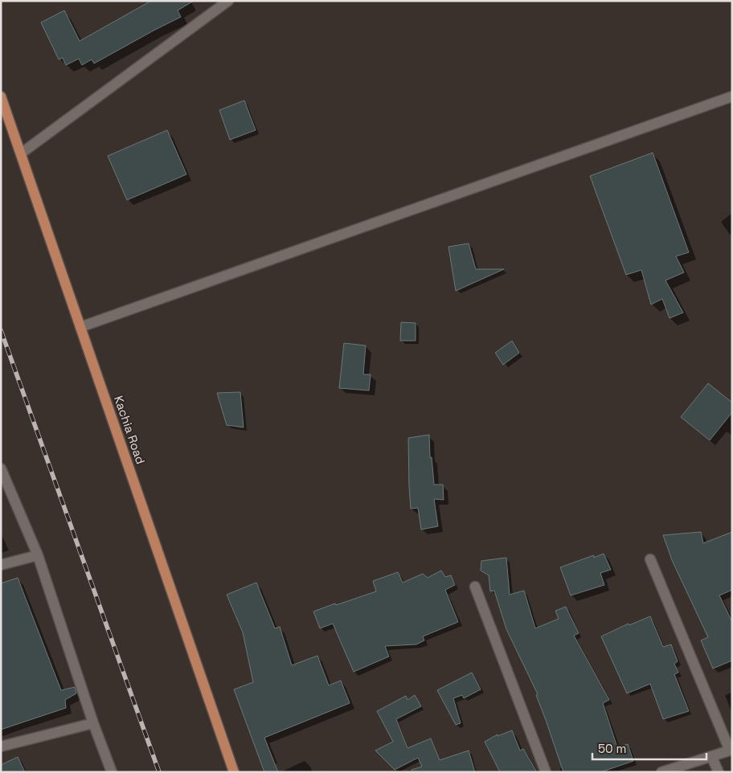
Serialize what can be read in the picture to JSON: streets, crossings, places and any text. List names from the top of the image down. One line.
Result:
{"streets":{"main road":["Kachia Road"]},"scale_bar":"50 m"}
